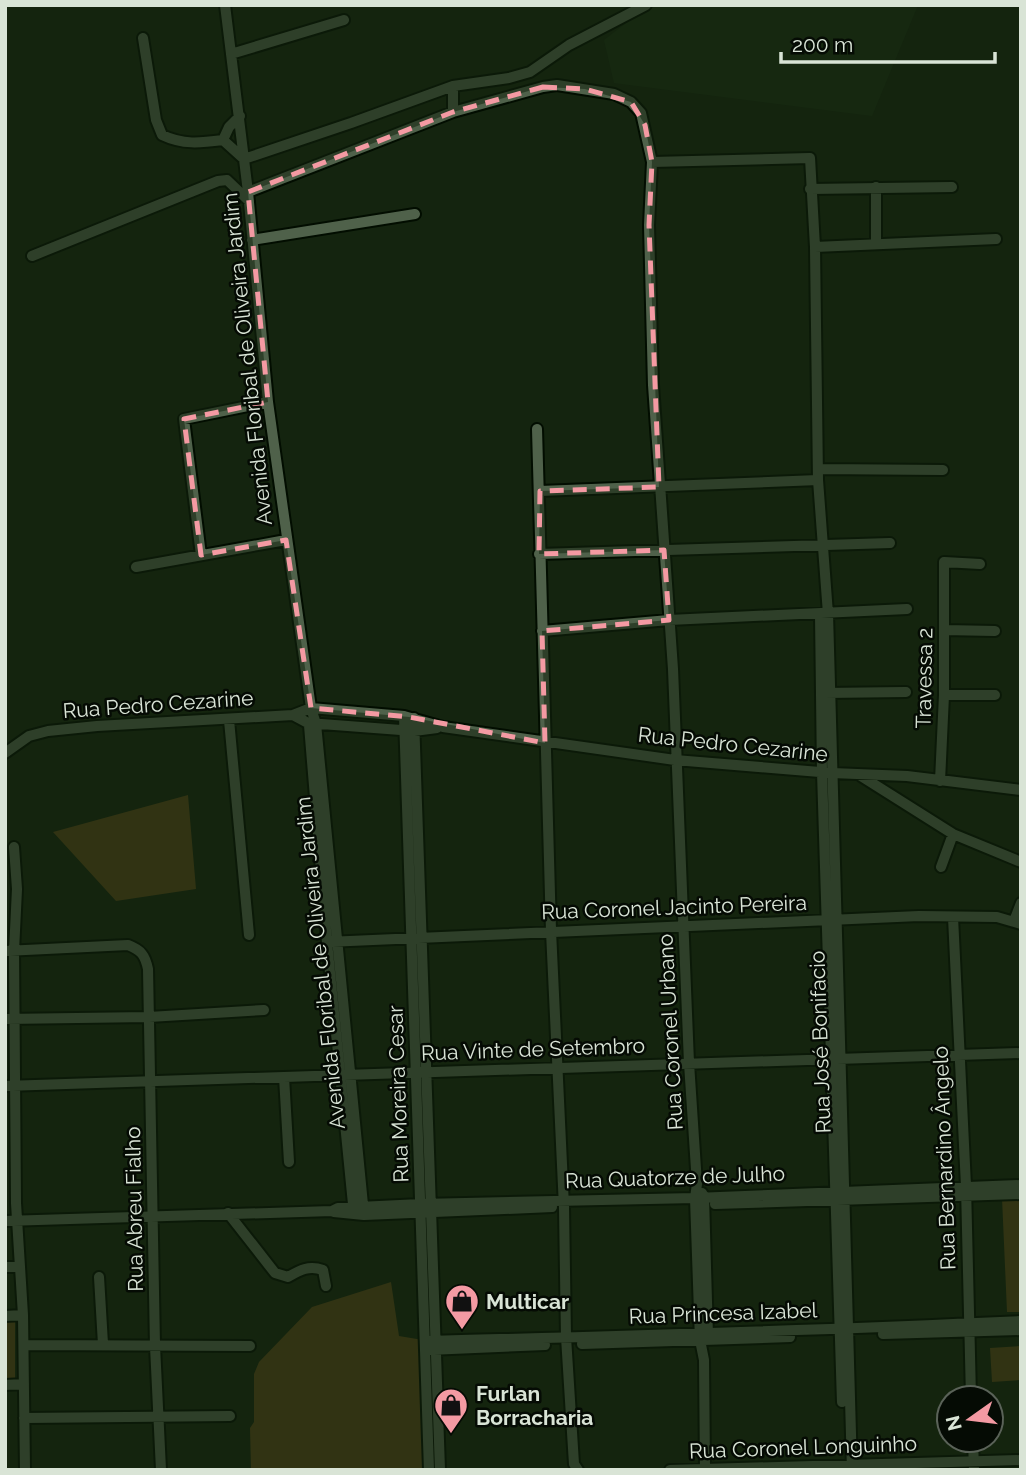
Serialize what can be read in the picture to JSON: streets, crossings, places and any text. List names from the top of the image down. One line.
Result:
{"streets":{"street":["Avenida Floribal de Oliveira Jardim","Travessa 2","Rua Pedro Cezarine","Rua Coronel Jacinto Pereira","Rua Coronel Urbano","Rua José Bonifacio","Rua Vinte de Setembro","Rua Moreira Cesar","Rua Bernardino Ângelo","Rua Quatorze de Julho","Rua Abreu Fialho","Rua Princesa Izabel","Rua Coronel Longuinho"]},"crossings":[["Avenida Floribal de Oliveira Jardim","Rua Pedro Cezarine"],["Avenida Floribal de Oliveira Jardim","Rua Coronel Jacinto Pereira"],["Avenida Floribal de Oliveira Jardim","Rua Vinte de Setembro"],["Avenida Floribal de Oliveira Jardim","Rua Quatorze de Julho"],["Travessa 2","Rua Pedro Cezarine"],["Rua Pedro Cezarine","Rua Coronel Urbano"],["Rua Pedro Cezarine","Rua José Bonifacio"],["Rua Pedro Cezarine","Rua Moreira Cesar"],["Rua Coronel Jacinto Pereira","Rua Coronel Urbano"],["Rua Coronel Jacinto Pereira","Rua José Bonifacio"],["Rua Coronel Jacinto Pereira","Rua Moreira Cesar"],["Rua Coronel Jacinto Pereira","Rua Bernardino Ângelo"],["Rua Coronel Urbano","Rua José Bonifacio"],["Rua Coronel Urbano","Rua Vinte de Setembro"],["Rua Coronel Urbano","Rua Quatorze de Julho"],["Rua Coronel Urbano","Rua Princesa Izabel"],["Rua Coronel Urbano","Rua Coronel Longuinho"],["Rua José Bonifacio","Rua Vinte de Setembro"],["Rua José Bonifacio","Rua Quatorze de Julho"],["Rua José Bonifacio","Rua Princesa Izabel"],["Rua José Bonifacio","Rua Coronel Longuinho"],["Rua Vinte de Setembro","Rua Moreira Cesar"],["Rua Vinte de Setembro","Rua Bernardino Ângelo"],["Rua Vinte de Setembro","Rua Abreu Fialho"],["Rua Moreira Cesar","Rua Quatorze de Julho"],["Rua Moreira Cesar","Rua Princesa Izabel"],["Rua Bernardino Ângelo","Rua Quatorze de Julho"],["Rua Bernardino Ângelo","Rua Princesa Izabel"],["Rua Quatorze de Julho","Rua Abreu Fialho"]],"places":{"shop":["Multicar","Furlan Borracharia"]},"scale_bar":"200 m","north":"left"}
